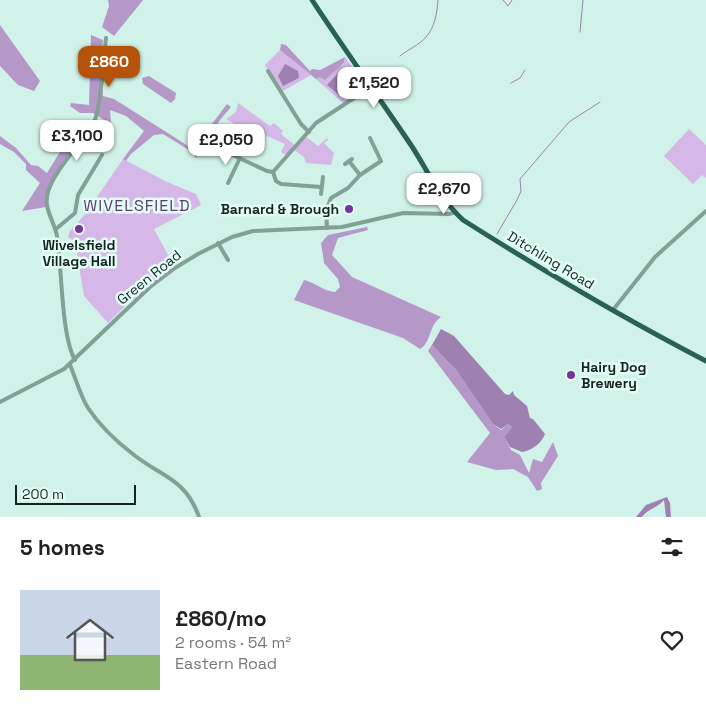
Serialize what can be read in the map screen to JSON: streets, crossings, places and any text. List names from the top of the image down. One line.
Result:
{"streets":{"main road":["Ditchling Road"],"street":["Green Road"]},"crossings":[["Ditchling Road","Green Road"]],"districts":["WIVELSFIELD"],"places":["Barnard & Brough","Wivelsfield Village Hall","Hairy Dog Brewery"],"scale_bar":"200 m","page":{"price":["£860","£1,520","£3,100","£2,050","£2,670"],"scale":"200 m","heading":"5 homes","list":[{"name":"£860/mo","note":"2 rooms · 54 m² · Eastern Road"}]}}
